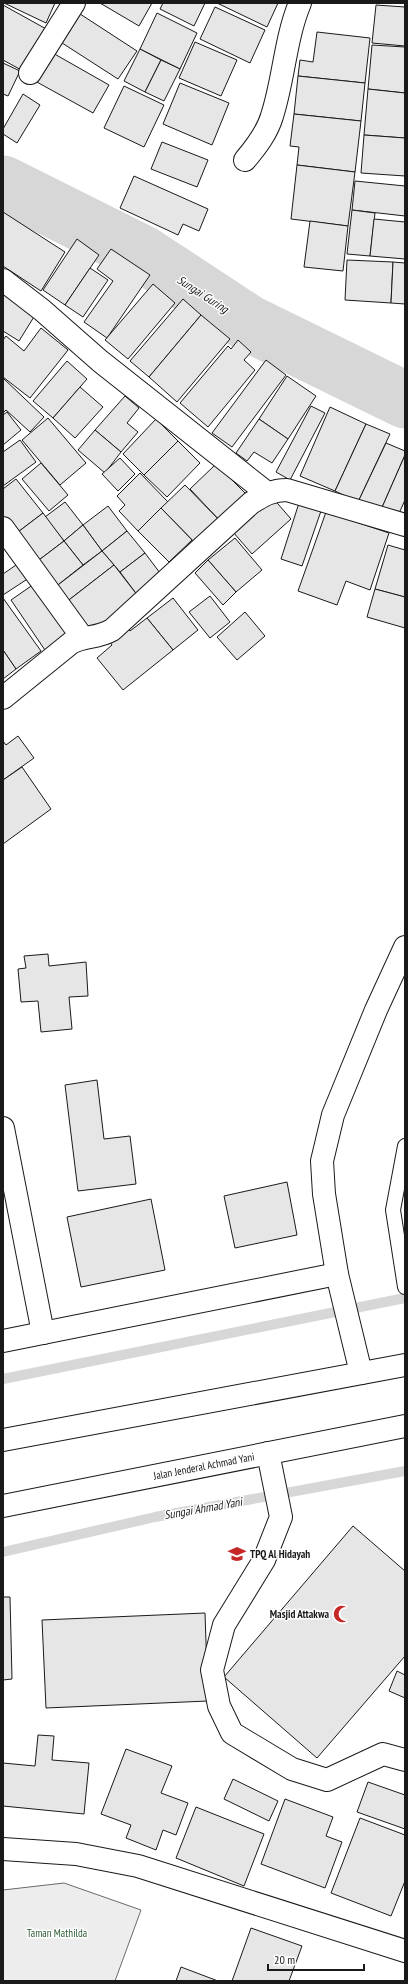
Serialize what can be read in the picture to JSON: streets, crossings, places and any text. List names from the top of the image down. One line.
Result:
{"streets":{"main road":["Jalan Jenderal Achmad Yani"]},"water":["Sungai Guring","Sungai Ahmad Yani"],"parks":["Taman Mathilda"],"places":{"school or university":["TPQ Al Hidayah"],"mosque":["Masjid Attakwa"]},"scale_bar":"20 m"}
